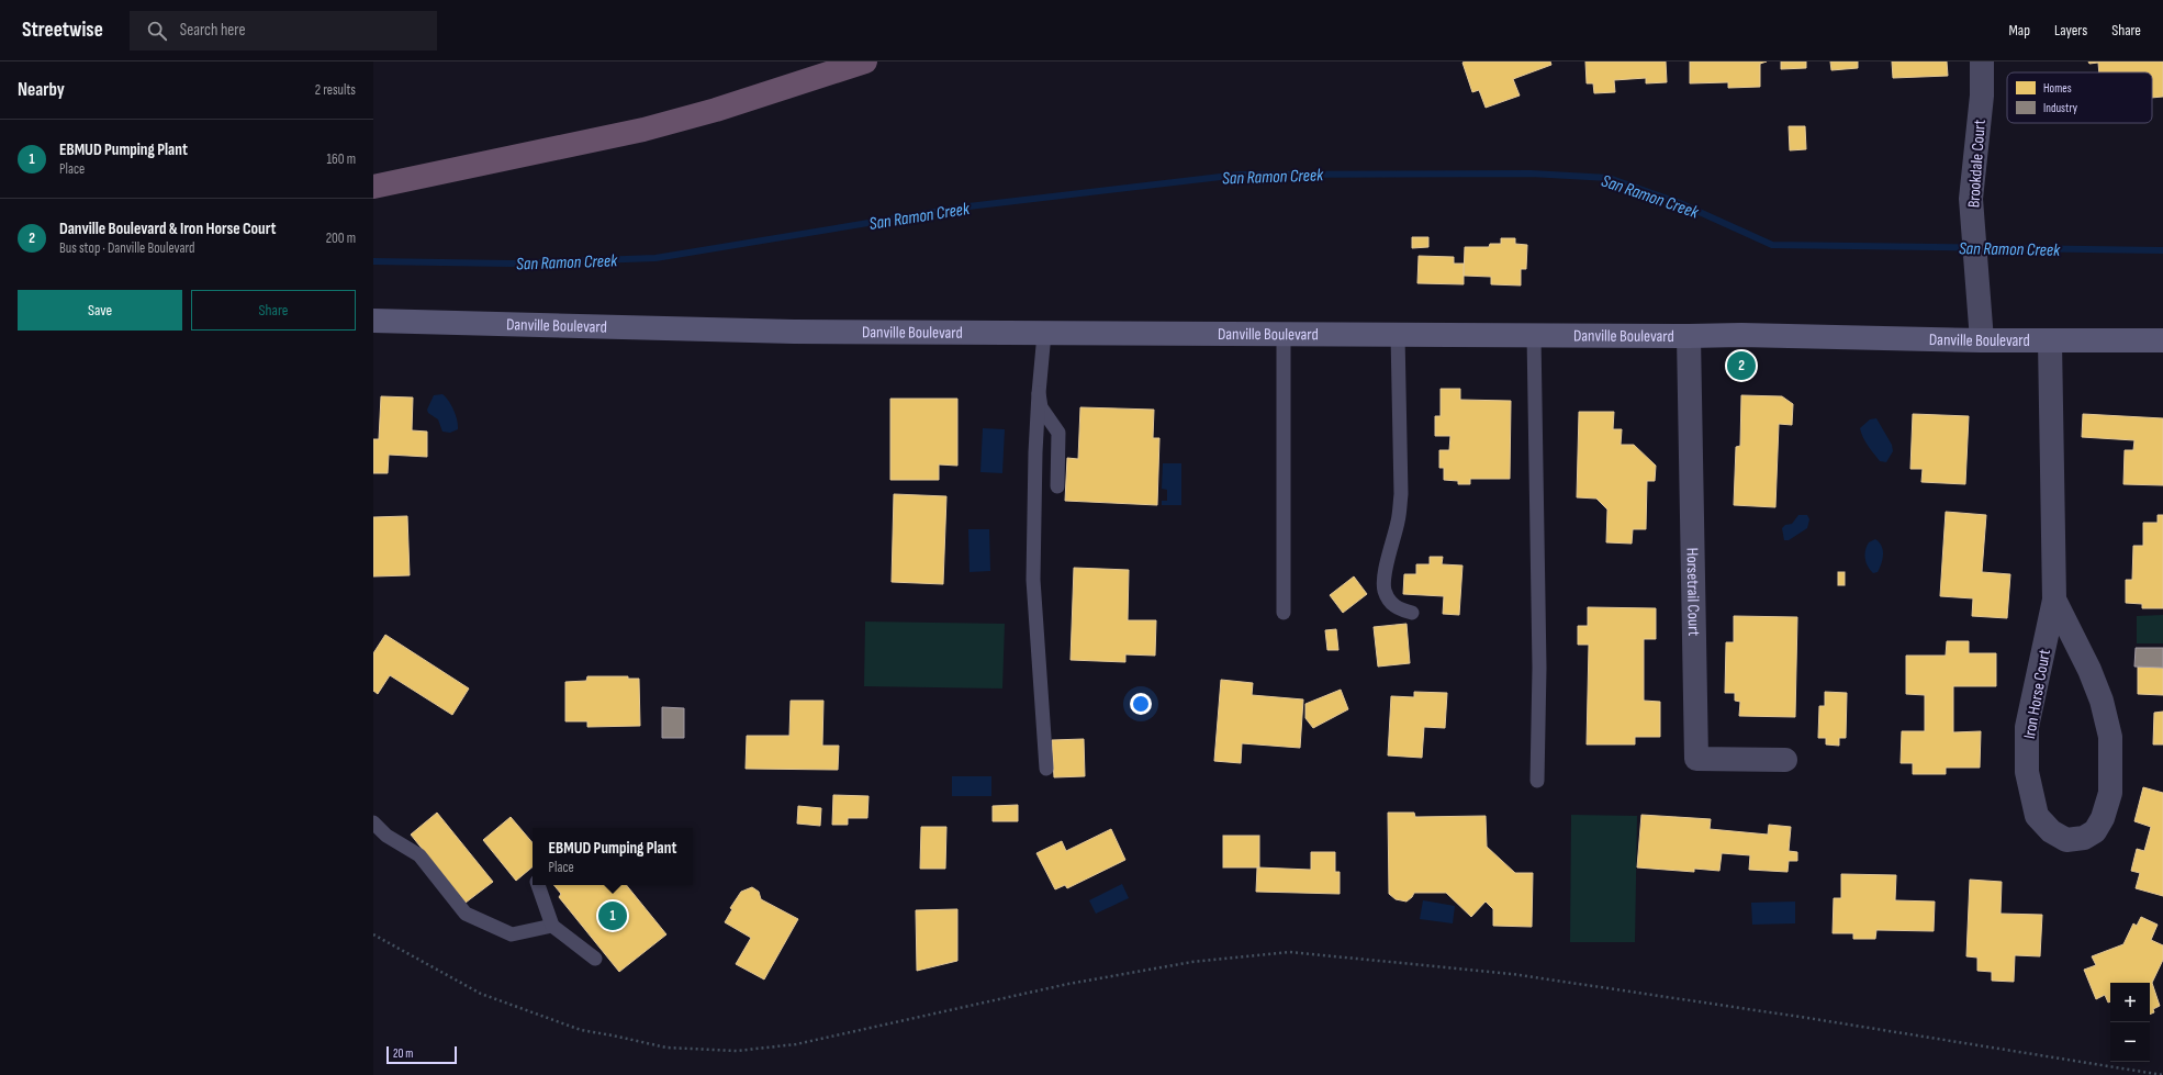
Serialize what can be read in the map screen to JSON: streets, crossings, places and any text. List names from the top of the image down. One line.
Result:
{"streets":{"main road":["Danville Boulevard"],"street":["Brookdale Court","Horsetrail Court","Iron Horse Court"]},"crossings":[["Brookdale Court","Danville Boulevard"],["Danville Boulevard","Horsetrail Court"],["Danville Boulevard","Iron Horse Court"]],"water":["San Ramon Creek"],"legend":["Homes","Industry"],"scale_bar":"20 m","page":{"header":"Streetwise","search":"Search here","nav":["Map","Layers","Share"],"heading":["Nearby","2 results"],"list":[{"mark":"1","name":"EBMUD Pumping Plant","note":"Place","value":"160 m"},{"mark":"2","name":"Danville Boulevard & Iron Horse Court","note":"Bus stop · Danville Boulevard","value":"200 m"}],"buttons":["Save","Share"],"pins":["2","1"],"popup":["EBMUD Pumping Plant","Place"],"map_buttons":["+","−"],"scale":"20 m"}}
